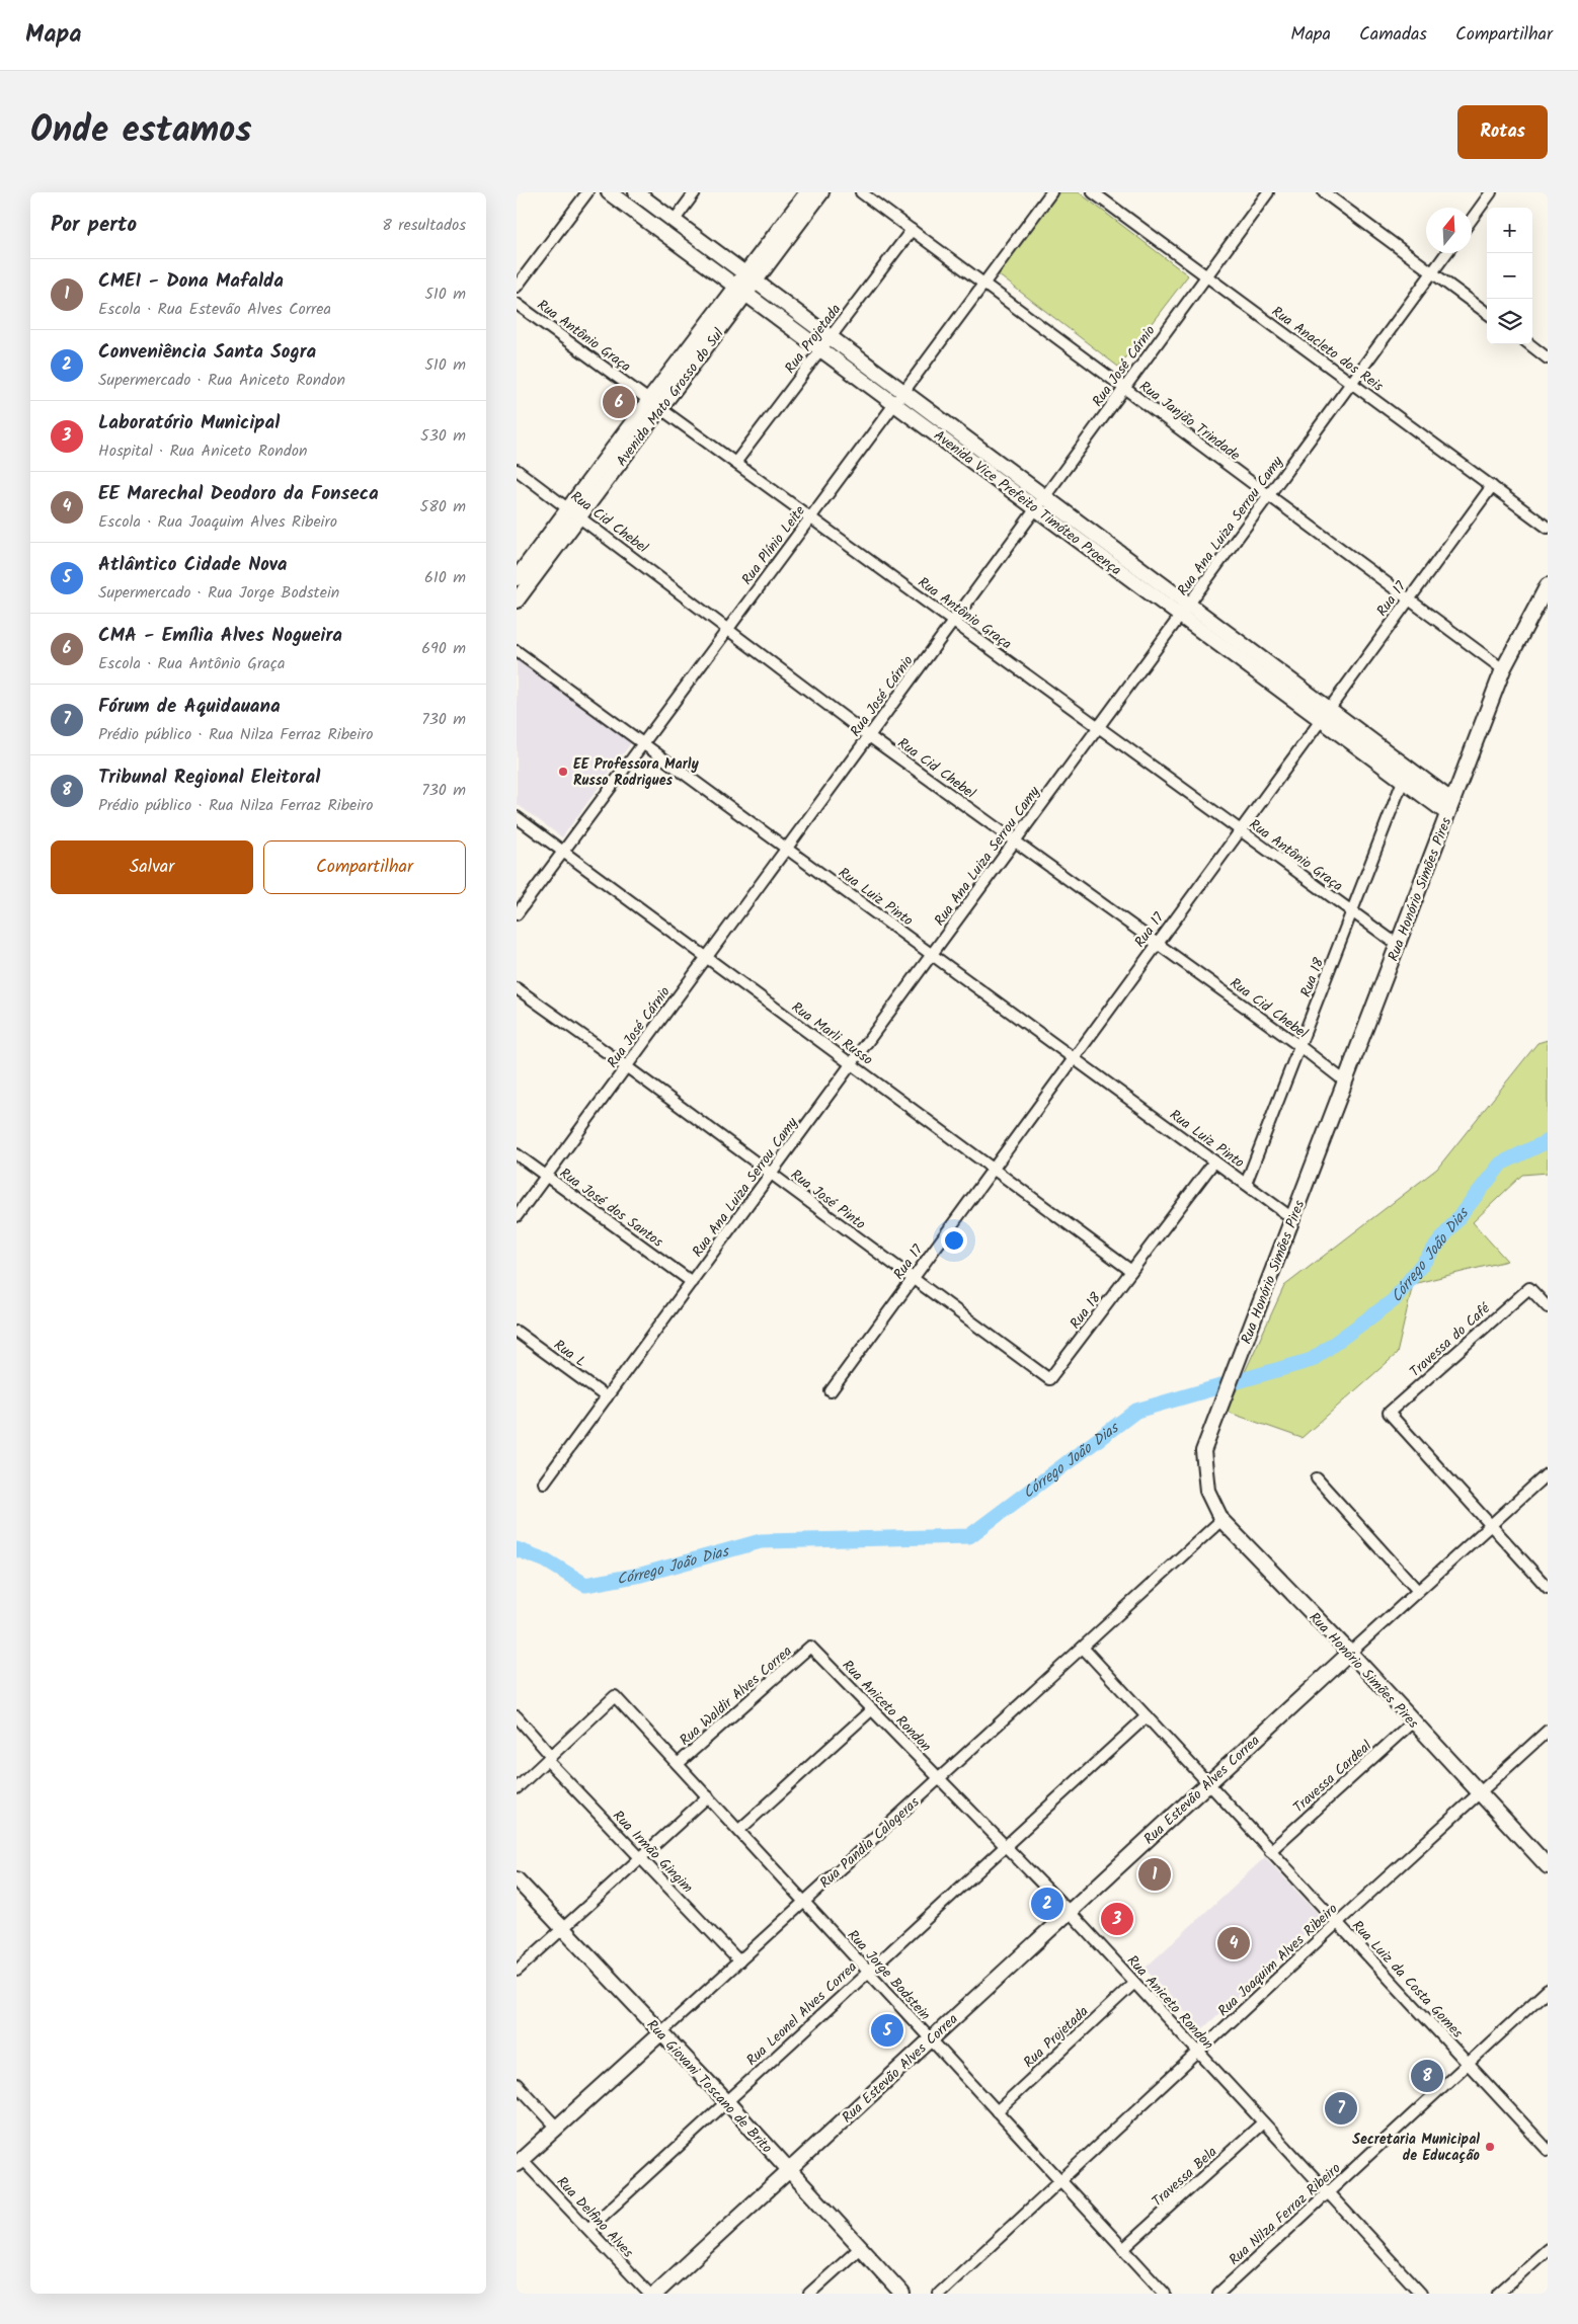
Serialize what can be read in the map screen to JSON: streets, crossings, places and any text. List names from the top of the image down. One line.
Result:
{"streets":{"main road":["Avenida Mato Grosso do Sul","Avenida Vice Prefeito Timóteo Proença","Rua Honório Simões Pires","Rua Estevão Alves Correa","Rua Pandia Calogeras","Rua Giovani Toscano de Brito"],"street":["Rua Antônio Graça","Rua Projetada","Rua Anacleto dos Reis","Rua José Cárnio","Rua Janjão Trindade","Rua Cid Chebel","Rua Ana Luiza Serrou Camy","Rua Plínio Leite","Rua 17","Rua Luiz Pinto","Rua 18","Rua Marli Russo","Rua José Pinto","Rua José dos Santos","Travessa do Café","Rua L","Rua Waldir Alves Correa","Rua Aniceto Rondon","Travessa Cardeal","Rua Irmão Gingim","Rua Joaquim Alves Ribeiro","Rua Jorge Bodstein","Rua Luiz da Costa Gomes","Rua Leonel Alves Correa","Travessa Bela","Rua Nilza Ferraz Ribeiro","Rua Delfino Alves"]},"crossings":[["Rua Antônio Graça","Rua Projetada"],["Rua Antônio Graça","Rua José Cárnio"],["Rua Antônio Graça","Avenida Mato Grosso do Sul"],["Rua Antônio Graça","Rua Ana Luiza Serrou Camy"],["Rua Antônio Graça","Rua Plínio Leite"],["Rua Antônio Graça","Rua 17"],["Rua Antônio Graça","Rua Honório Simões Pires"],["Rua Antônio Graça","Rua 18"],["Rua Projetada","Rua Janjão Trindade"],["Rua Projetada","Avenida Vice Prefeito Timóteo Proença"],["Rua Projetada","Rua Aniceto Rondon"],["Rua Projetada","Rua Jorge Bodstein"],["Rua Anacleto dos Reis","Rua José Cárnio"],["Rua Anacleto dos Reis","Rua Ana Luiza Serrou Camy"],["Rua Anacleto dos Reis","Rua 17"],["Rua José Cárnio","Rua Janjão Trindade"],["Rua José Cárnio","Avenida Vice Prefeito Timóteo Proença"],["Rua José Cárnio","Rua Cid Chebel"],["Rua José Cárnio","Rua Luiz Pinto"],["Rua José Cárnio","Rua Marli Russo"],["Rua José Cárnio","Rua José Pinto"],["Rua José Cárnio","Rua José dos Santos"],["Avenida Mato Grosso do Sul","Avenida Vice Prefeito Timóteo Proença"],["Avenida Mato Grosso do Sul","Rua Cid Chebel"],["Rua Janjão Trindade","Rua Ana Luiza Serrou Camy"],["Rua Janjão Trindade","Rua Plínio Leite"],["Rua Janjão Trindade","Rua 17"],["Rua Janjão Trindade","Rua Honório Simões Pires"],["Avenida Vice Prefeito Timóteo Proença","Rua Ana Luiza Serrou Camy"],["Avenida Vice Prefeito Timóteo Proença","Rua Plínio Leite"],["Avenida Vice Prefeito Timóteo Proença","Rua 17"],["Avenida Vice Prefeito Timóteo Proença","Rua Honório Simões Pires"],["Avenida Vice Prefeito Timóteo Proença","Rua 18"],["Rua Cid Chebel","Rua Ana Luiza Serrou Camy"],["Rua Cid Chebel","Rua Plínio Leite"],["Rua Cid Chebel","Rua 17"],["Rua Cid Chebel","Rua Honório Simões Pires"],["Rua Cid Chebel","Rua 18"],["Rua Ana Luiza Serrou Camy","Rua Luiz Pinto"],["Rua Ana Luiza Serrou Camy","Rua Marli Russo"],["Rua Ana Luiza Serrou Camy","Rua José Pinto"],["Rua Ana Luiza Serrou Camy","Rua José dos Santos"],["Rua Ana Luiza Serrou Camy","Rua L"],["Rua Plínio Leite","Rua Luiz Pinto"],["Rua Plínio Leite","Rua Marli Russo"],["Rua 17","Rua Luiz Pinto"],["Rua 17","Rua Marli Russo"],["Rua 17","Rua José Pinto"],["Rua Honório Simões Pires","Rua Luiz Pinto"],["Rua Honório Simões Pires","Travessa Cardeal"],["Rua Honório Simões Pires","Rua Estevão Alves Correa"],["Rua Honório Simões Pires","Rua Pandia Calogeras"],["Rua Honório Simões Pires","Rua Joaquim Alves Ribeiro"],["Rua Luiz Pinto","Rua 18"],["Rua 18","Rua Marli Russo"],["Rua 18","Rua José Pinto"],["Travessa do Café","Rua Estevão Alves Correa"],["Rua Waldir Alves Correa","Rua Aniceto Rondon"],["Rua Waldir Alves Correa","Rua Jorge Bodstein"],["Rua Aniceto Rondon","Rua Estevão Alves Correa"],["Rua Aniceto Rondon","Rua Pandia Calogeras"],["Rua Aniceto Rondon","Rua Joaquim Alves Ribeiro"],["Rua Aniceto Rondon","Rua Leonel Alves Correa"],["Rua Aniceto Rondon","Travessa Bela"],["Rua Aniceto Rondon","Rua Nilza Ferraz Ribeiro"],["Travessa Cardeal","Rua Luiz da Costa Gomes"],["Rua Estevão Alves Correa","Rua Jorge Bodstein"],["Rua Estevão Alves Correa","Rua Luiz da Costa Gomes"],["Rua Estevão Alves Correa","Rua Giovani Toscano de Brito"],["Rua Pandia Calogeras","Rua Irmão Gingim"],["Rua Pandia Calogeras","Rua Jorge Bodstein"],["Rua Pandia Calogeras","Rua Luiz da Costa Gomes"],["Rua Pandia Calogeras","Rua Giovani Toscano de Brito"],["Rua Pandia Calogeras","Rua Delfino Alves"],["Rua Irmão Gingim","Rua Jorge Bodstein"],["Rua Joaquim Alves Ribeiro","Rua Jorge Bodstein"],["Rua Joaquim Alves Ribeiro","Rua Luiz da Costa Gomes"],["Rua Jorge Bodstein","Rua Leonel Alves Correa"],["Rua Jorge Bodstein","Travessa Bela"],["Rua Luiz da Costa Gomes","Rua Leonel Alves Correa"],["Rua Luiz da Costa Gomes","Rua Nilza Ferraz Ribeiro"],["Rua Leonel Alves Correa","Rua Giovani Toscano de Brito"],["Rua Leonel Alves Correa","Rua Delfino Alves"]],"water":["Córrego João Dias"],"places":["EE Professora Marly Russo Rodrigues","Secretaria Municipal de Educação"],"north":"top","page":{"header":"Mapa","nav":["Mapa","Camadas","Compartilhar"],"title":"Onde estamos","buttons":["Rotas",["Salvar","Compartilhar"]],"heading":["Por perto","8 resultados"],"map_buttons":["+","−"],"list":[{"mark":"1","name":"CMEI - Dona Mafalda","note":"Escola · Rua Estevão Alves Correa","value":"510 m"},{"mark":"2","name":"Conveniência Santa Sogra","note":"Supermercado · Rua Aniceto Rondon","value":"510 m"},{"mark":"3","name":"Laboratório Municipal","note":"Hospital · Rua Aniceto Rondon","value":"530 m"},{"mark":"4","name":"EE Marechal Deodoro da Fonseca","note":"Escola · Rua Joaquim Alves Ribeiro","value":"580 m"},{"mark":"5","name":"Atlântico Cidade Nova","note":"Supermercado · Rua Jorge Bodstein","value":"610 m"},{"mark":"6","name":"CMA - Emília Alves Nogueira","note":"Escola · Rua Antônio Graça","value":"690 m"},{"mark":"7","name":"Fórum de Aquidauana","note":"Prédio público · Rua Nilza Ferraz Ribeiro","value":"730 m"},{"mark":"8","name":"Tribunal Regional Eleitoral","note":"Prédio público · Rua Nilza Ferraz Ribeiro","value":"730 m"}],"pins":["6","1","2","3","4","5","8","7"]}}
